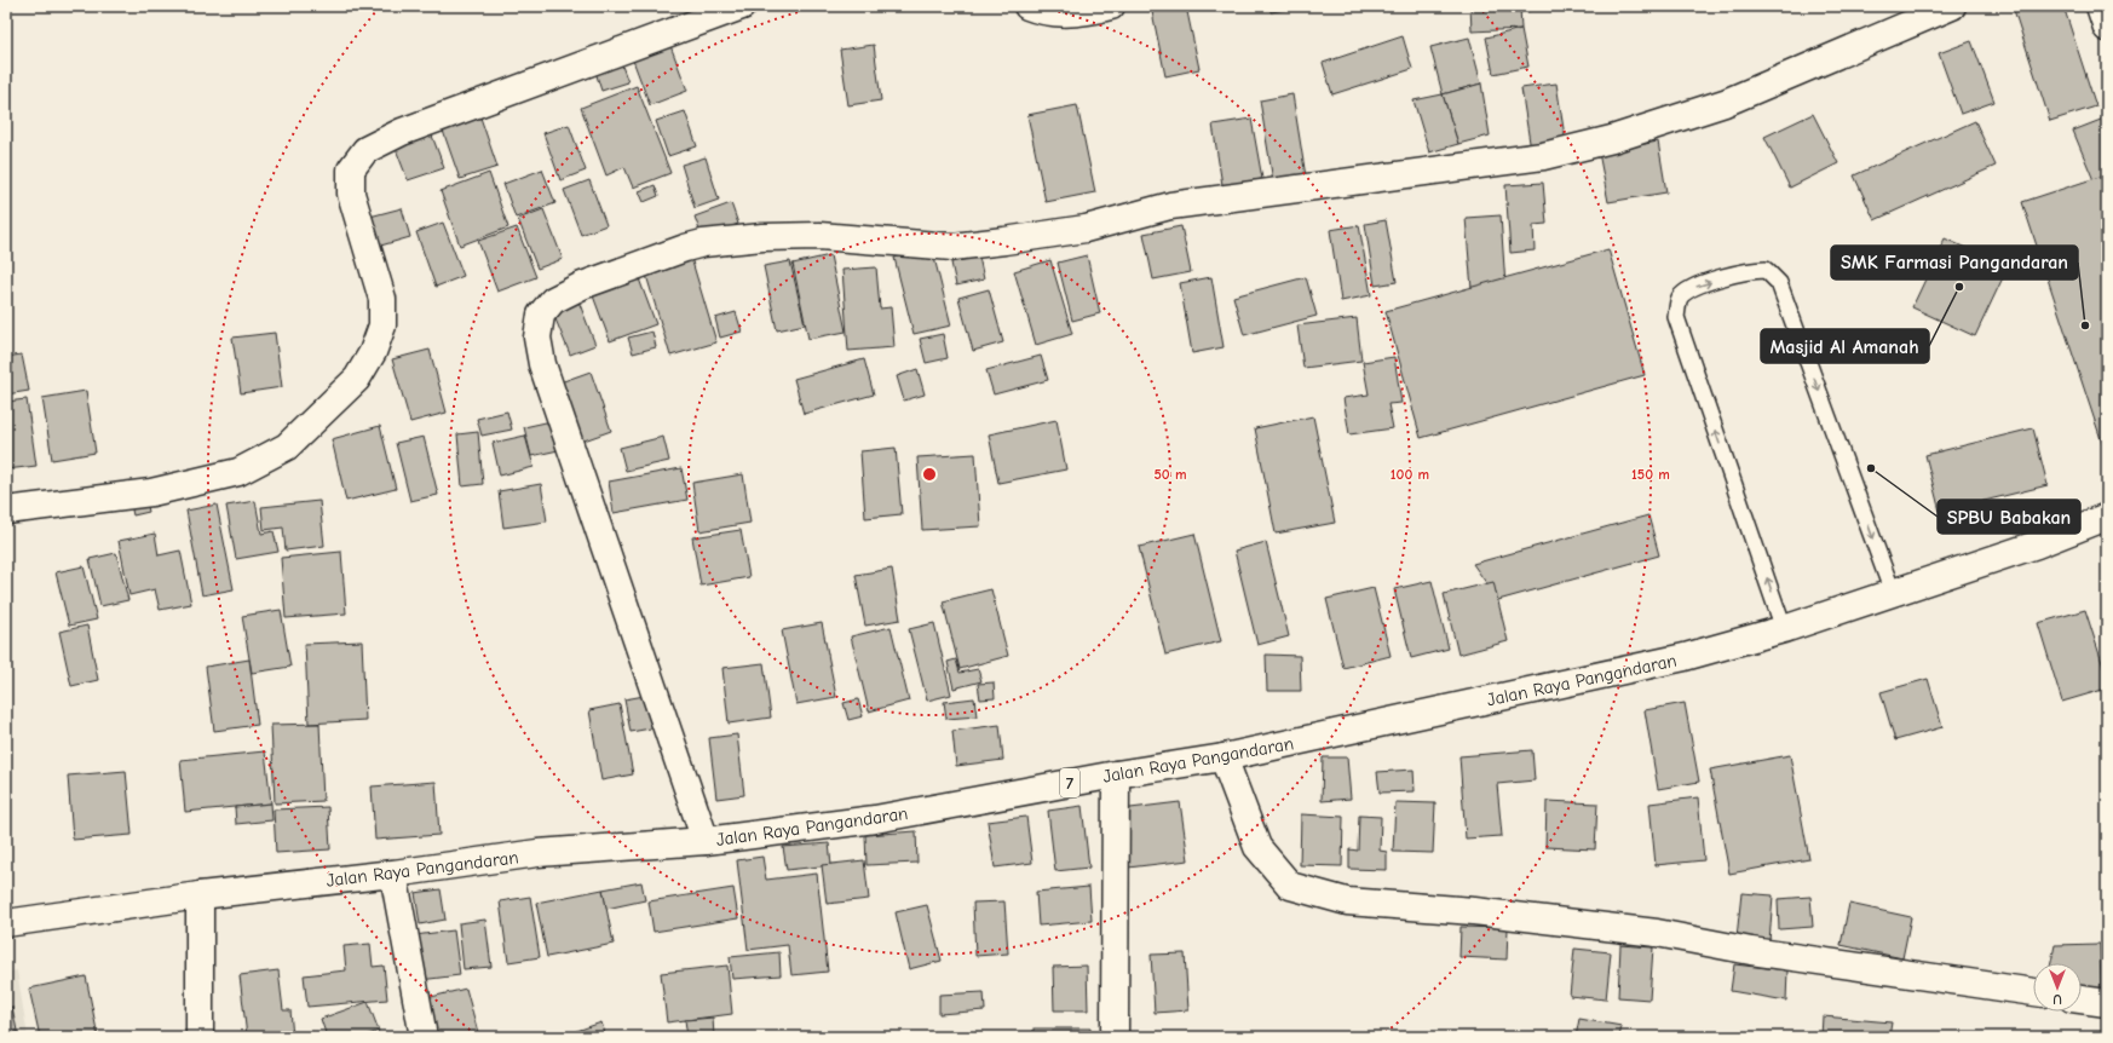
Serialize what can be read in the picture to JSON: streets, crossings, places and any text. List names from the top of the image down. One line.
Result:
{"streets":{"main road":["Jalan Raya Pangandaran","7"]},"places":["Masjid Al Amanah","SMK Farmasi Pangandaran","SPBU Babakan"],"north":"bottom","rings":["50 m","100 m","150 m"]}
